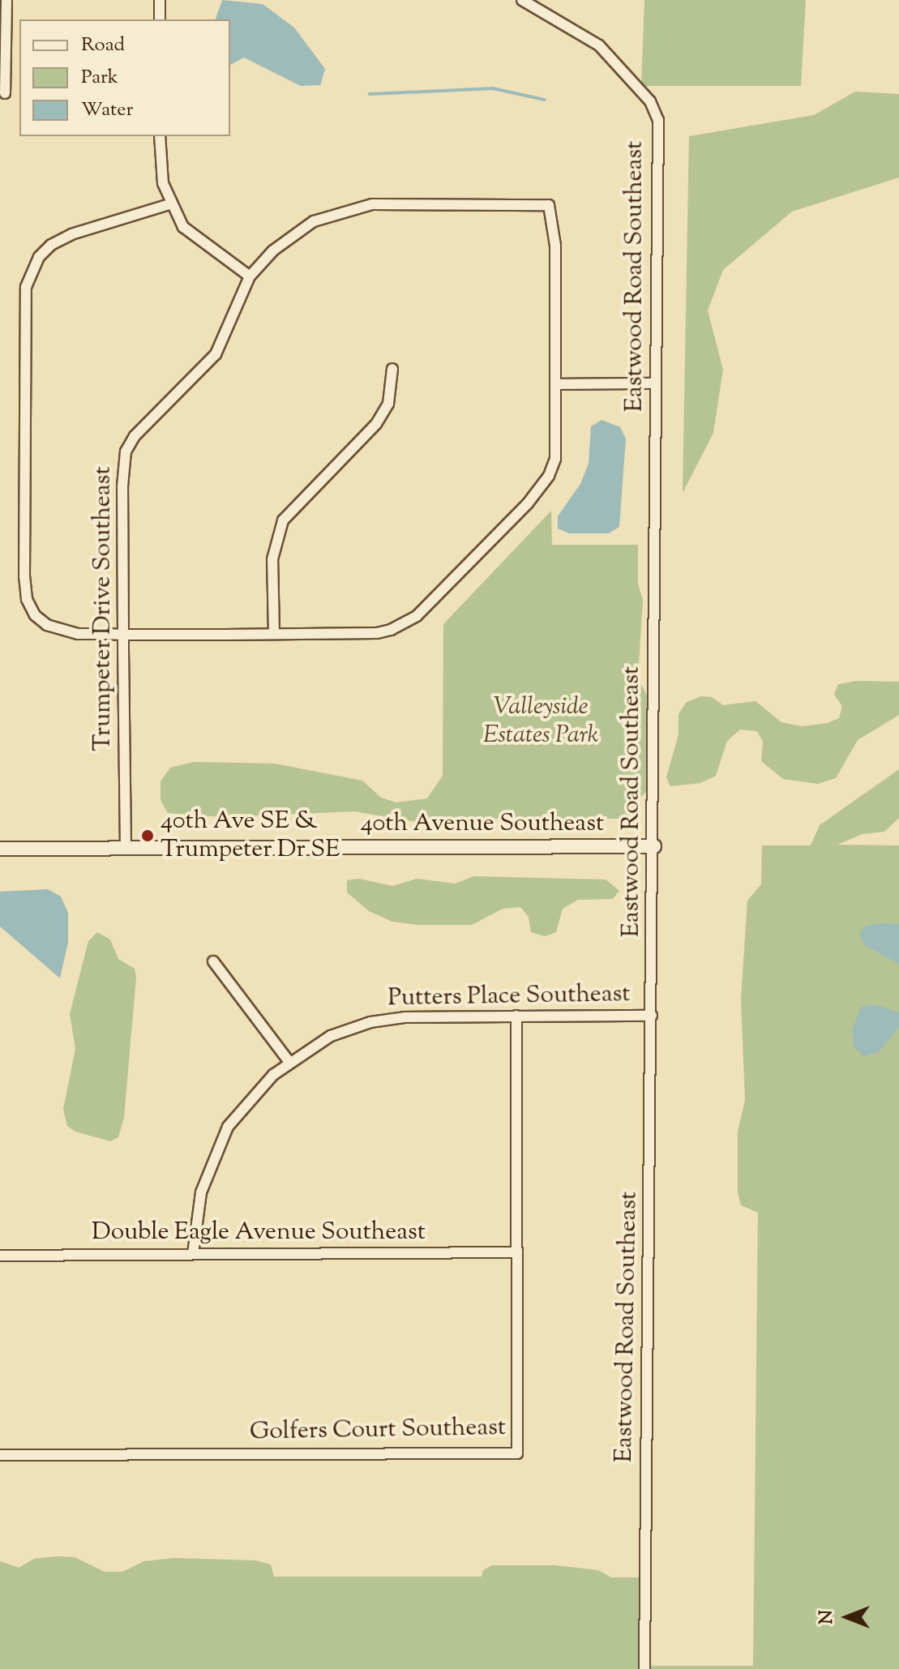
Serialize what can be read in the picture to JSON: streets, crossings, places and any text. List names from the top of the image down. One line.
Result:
{"streets":{"street":["Eastwood Road Southeast","Trumpeter Drive Southeast","40th Avenue Southeast","Putters Place Southeast","Double Eagle Avenue Southeast","Golfers Court Southeast"]},"crossings":[["Eastwood Road Southeast","40th Avenue Southeast"],["Eastwood Road Southeast","Putters Place Southeast"],["Trumpeter Drive Southeast","40th Avenue Southeast"],["Putters Place Southeast","Double Eagle Avenue Southeast"],["Putters Place Southeast","Golfers Court Southeast"],["Double Eagle Avenue Southeast","Golfers Court Southeast"]],"parks":["Valleyside Estates Park"],"places":["40th Ave SE & Trumpeter Dr SE"],"legend":["Road","Park","Water"],"north":"left"}
